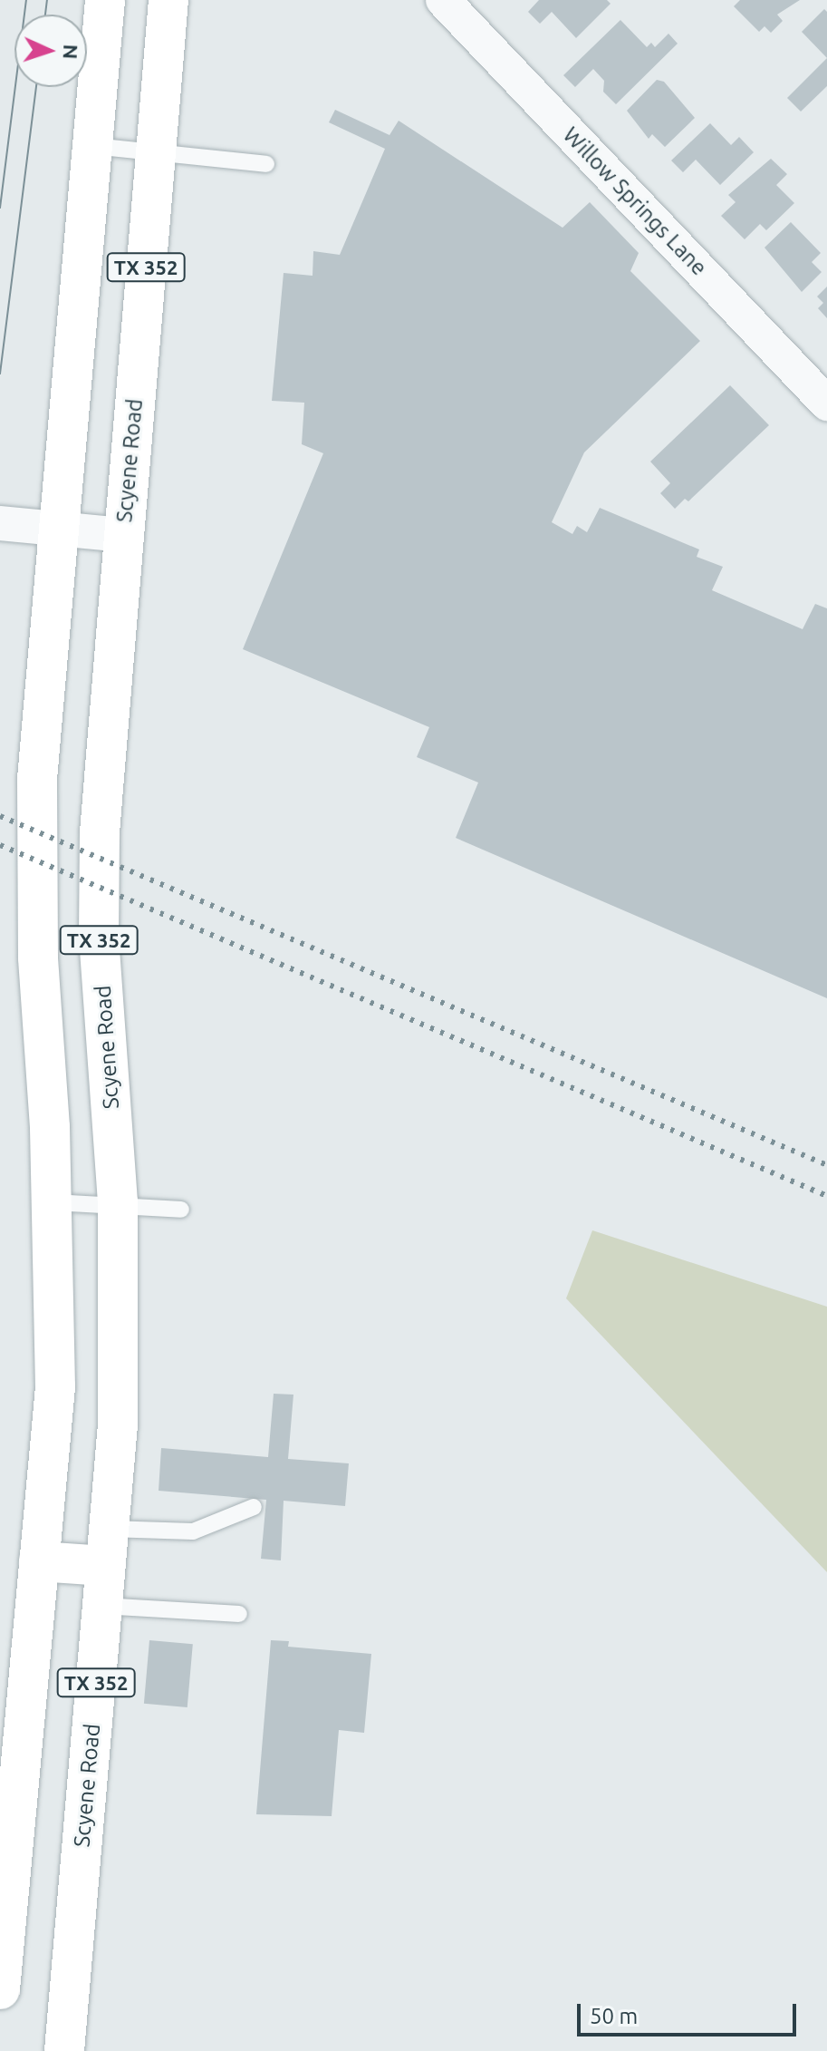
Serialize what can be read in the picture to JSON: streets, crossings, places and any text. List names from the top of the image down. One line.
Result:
{"streets":{"main road":["TX 352","Scyene Road"],"street":["Willow Springs Lane"]},"scale_bar":"50 m","north":"right"}
